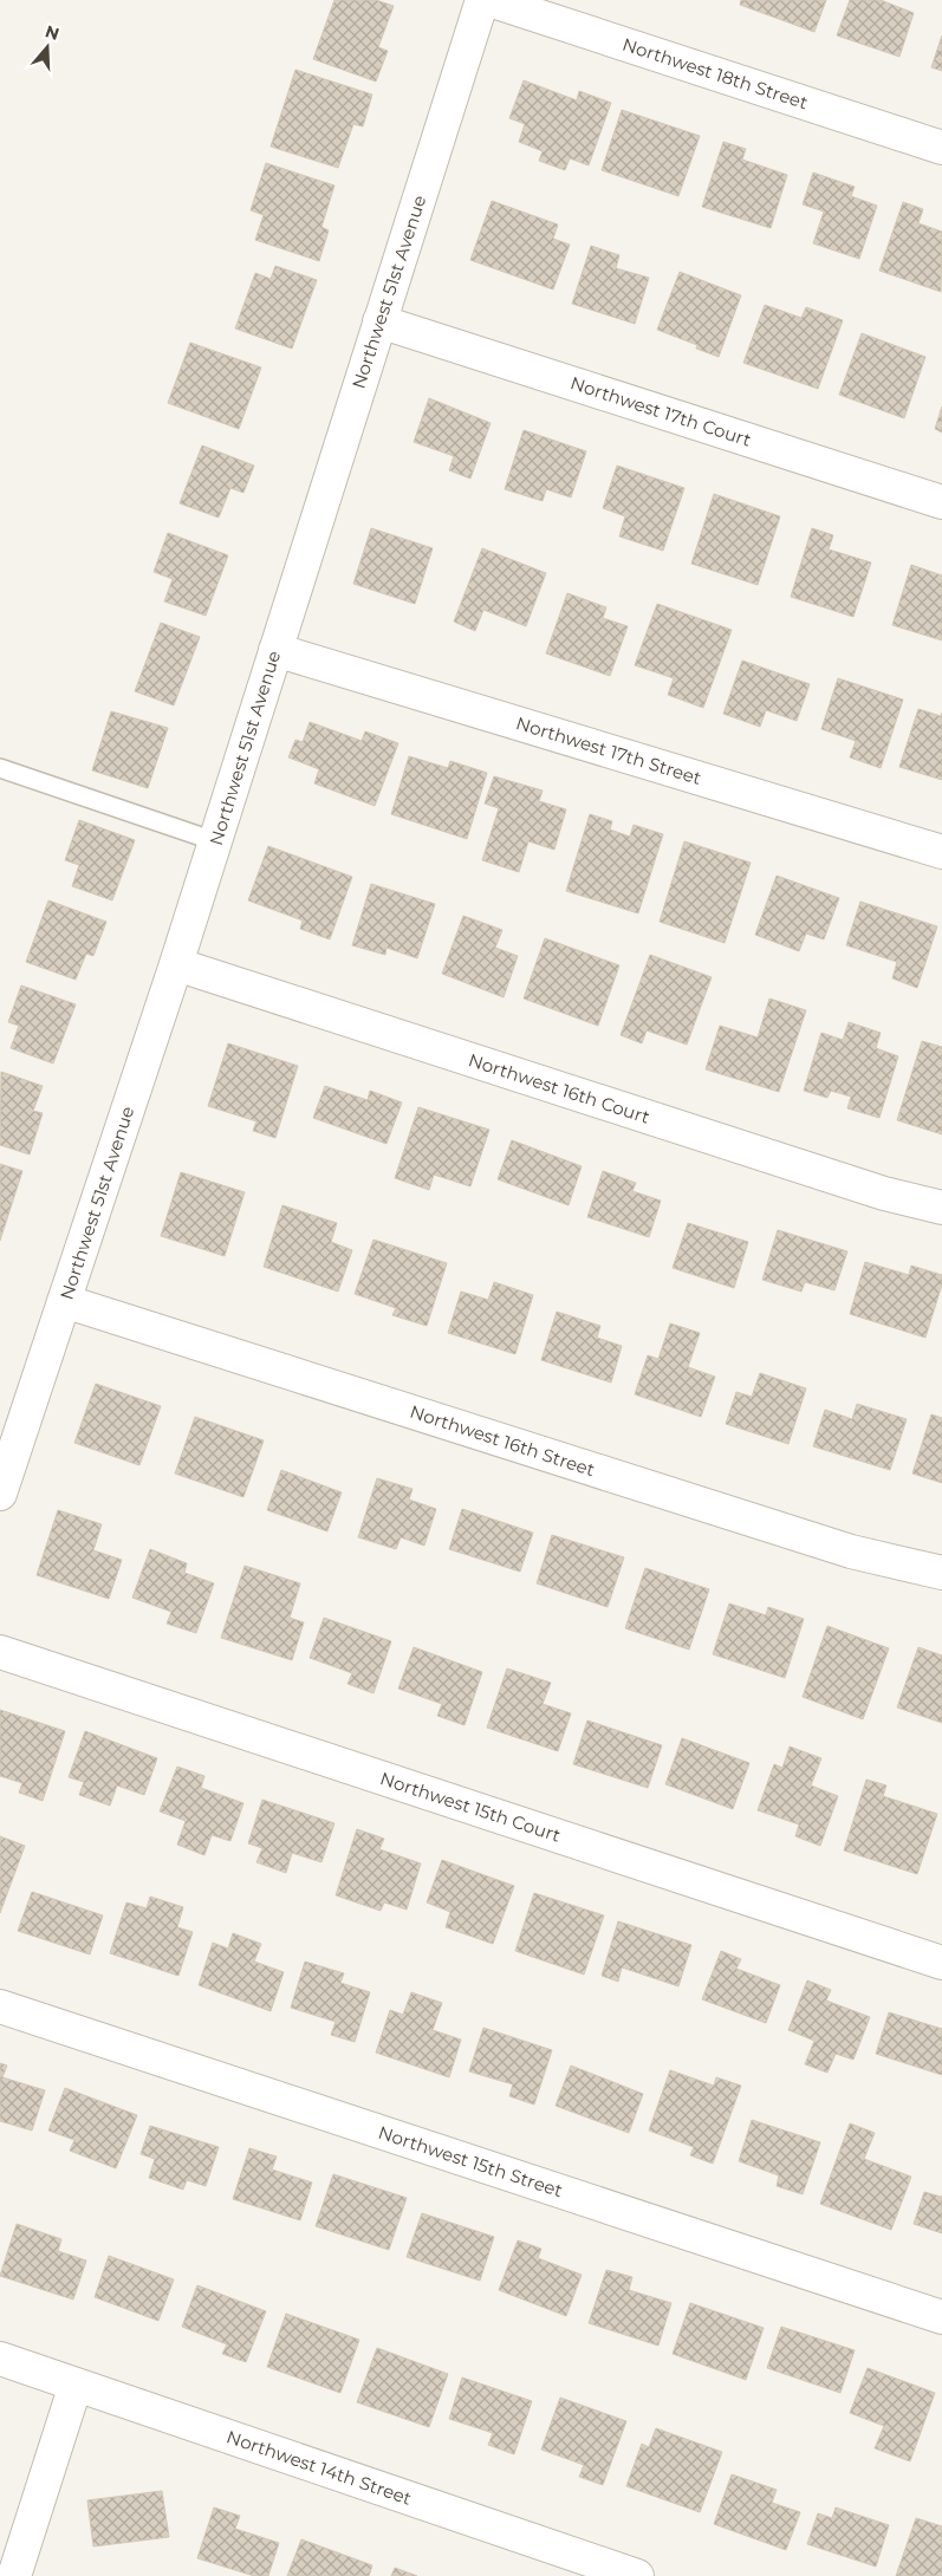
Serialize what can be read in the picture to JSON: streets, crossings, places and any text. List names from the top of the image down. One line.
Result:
{"streets":{"street":["Northwest 18th Street","Northwest 51st Avenue","Northwest 17th Court","Northwest 17th Street","Northwest 16th Court","Northwest 16th Street","Northwest 15th Court","Northwest 15th Street","Northwest 14th Street"]},"crossings":[["Northwest 51st Avenue","Northwest 17th Court"],["Northwest 51st Avenue","Northwest 17th Street"],["Northwest 51st Avenue","Northwest 16th Court"],["Northwest 51st Avenue","Northwest 16th Street"]],"north":"top"}
